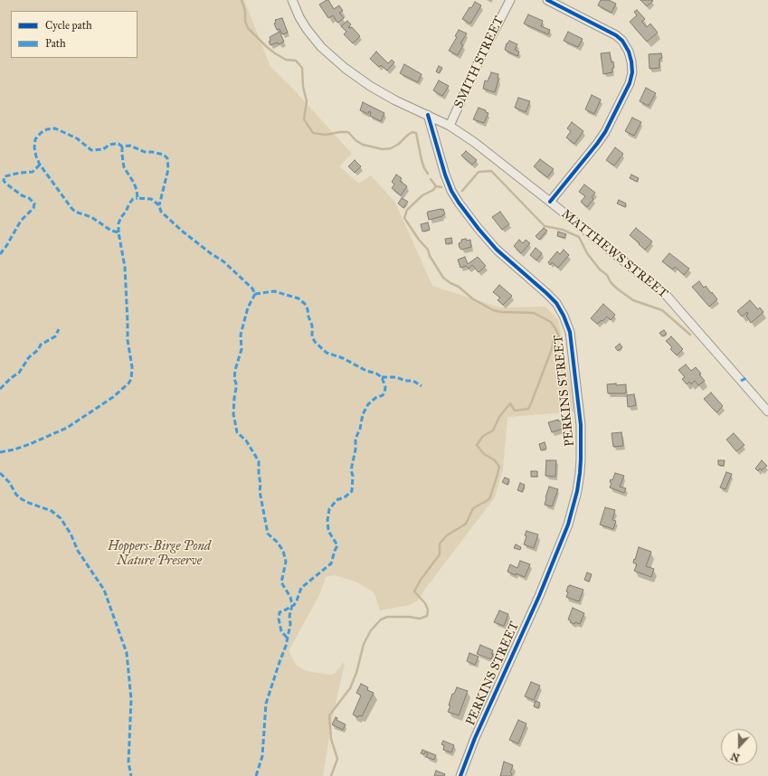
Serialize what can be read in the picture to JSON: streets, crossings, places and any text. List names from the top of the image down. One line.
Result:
{"streets":{"street":["SMITH STREET","MATTHEWS STREET","PERKINS STREET"]},"crossings":[["SMITH STREET","MATTHEWS STREET"],["MATTHEWS STREET","PERKINS STREET"]],"parks":["Hoppers-Birge Pond Nature Preserve"],"legend":["Cycle path","Path"],"north":"bottom"}
